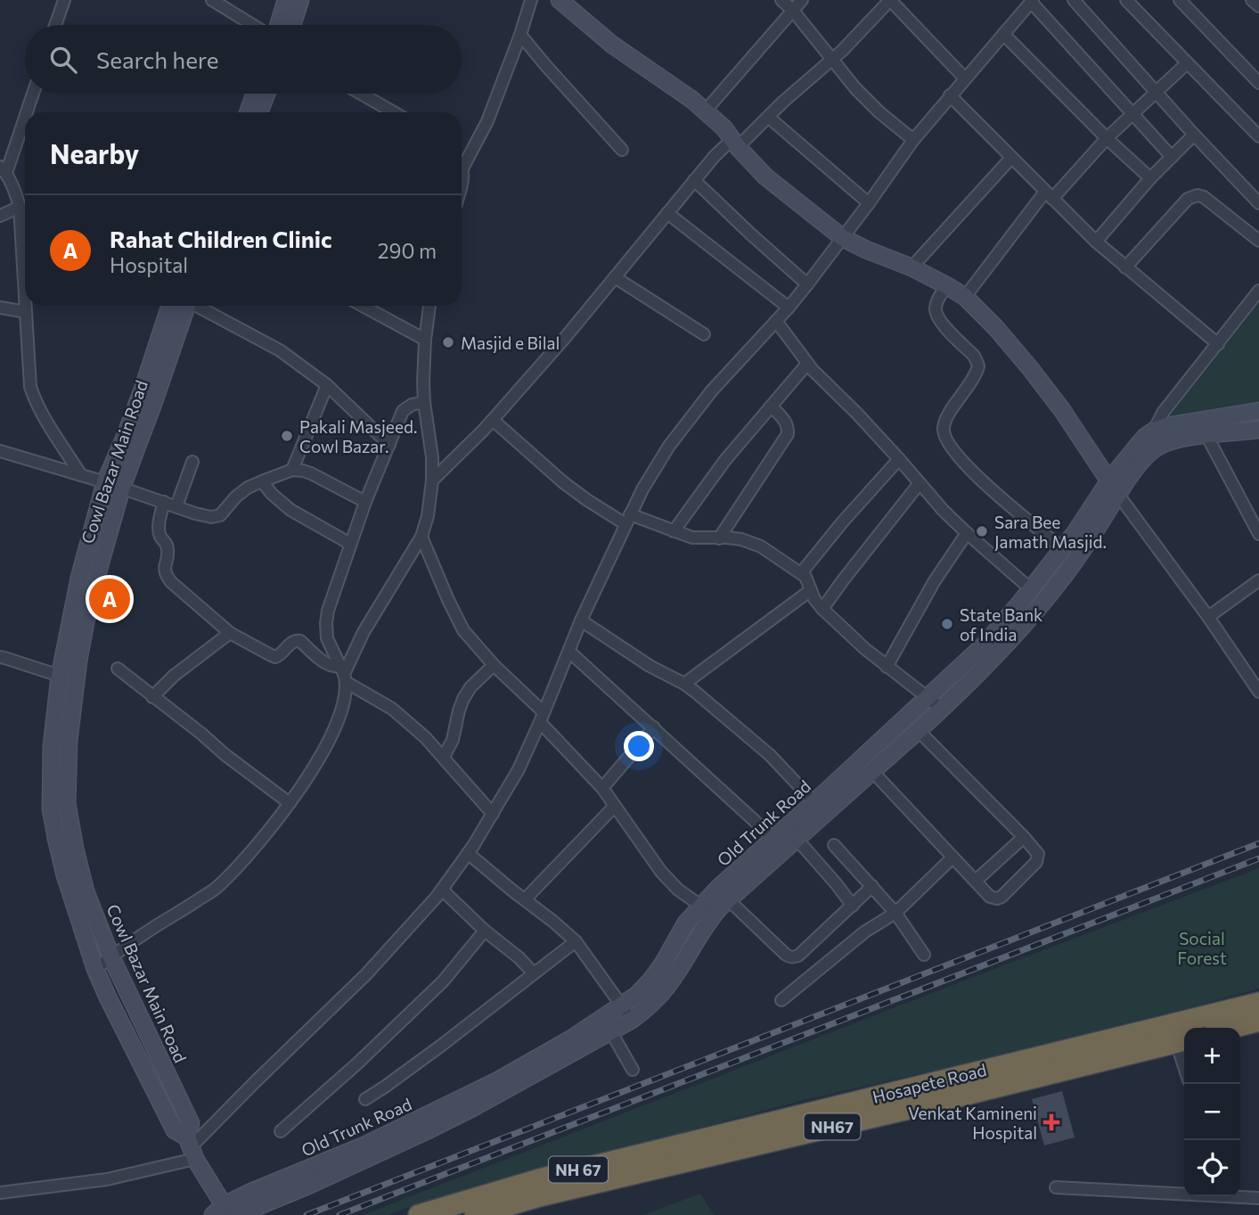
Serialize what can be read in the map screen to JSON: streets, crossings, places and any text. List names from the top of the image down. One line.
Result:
{"streets":{"highway":["Hosapete Road","NH67","NH 67"],"street":["Cowl Bazar Main Road","Old Trunk Road"]},"parks":["Social Forest"],"places":{"other":["Masjid e Bilal","Pakali Masjeed. Cowl Bazar.","Sara Bee Jamath Masjid.","State Bank of India"],"health":["Venkat Kamineni Hospital"]},"page":{"search":"Search here","heading":"Nearby","list":[{"mark":"A","name":"Rahat Children Clinic","note":"Hospital","value":"290 m"}],"pins":"A","map_buttons":["+","−"]}}
